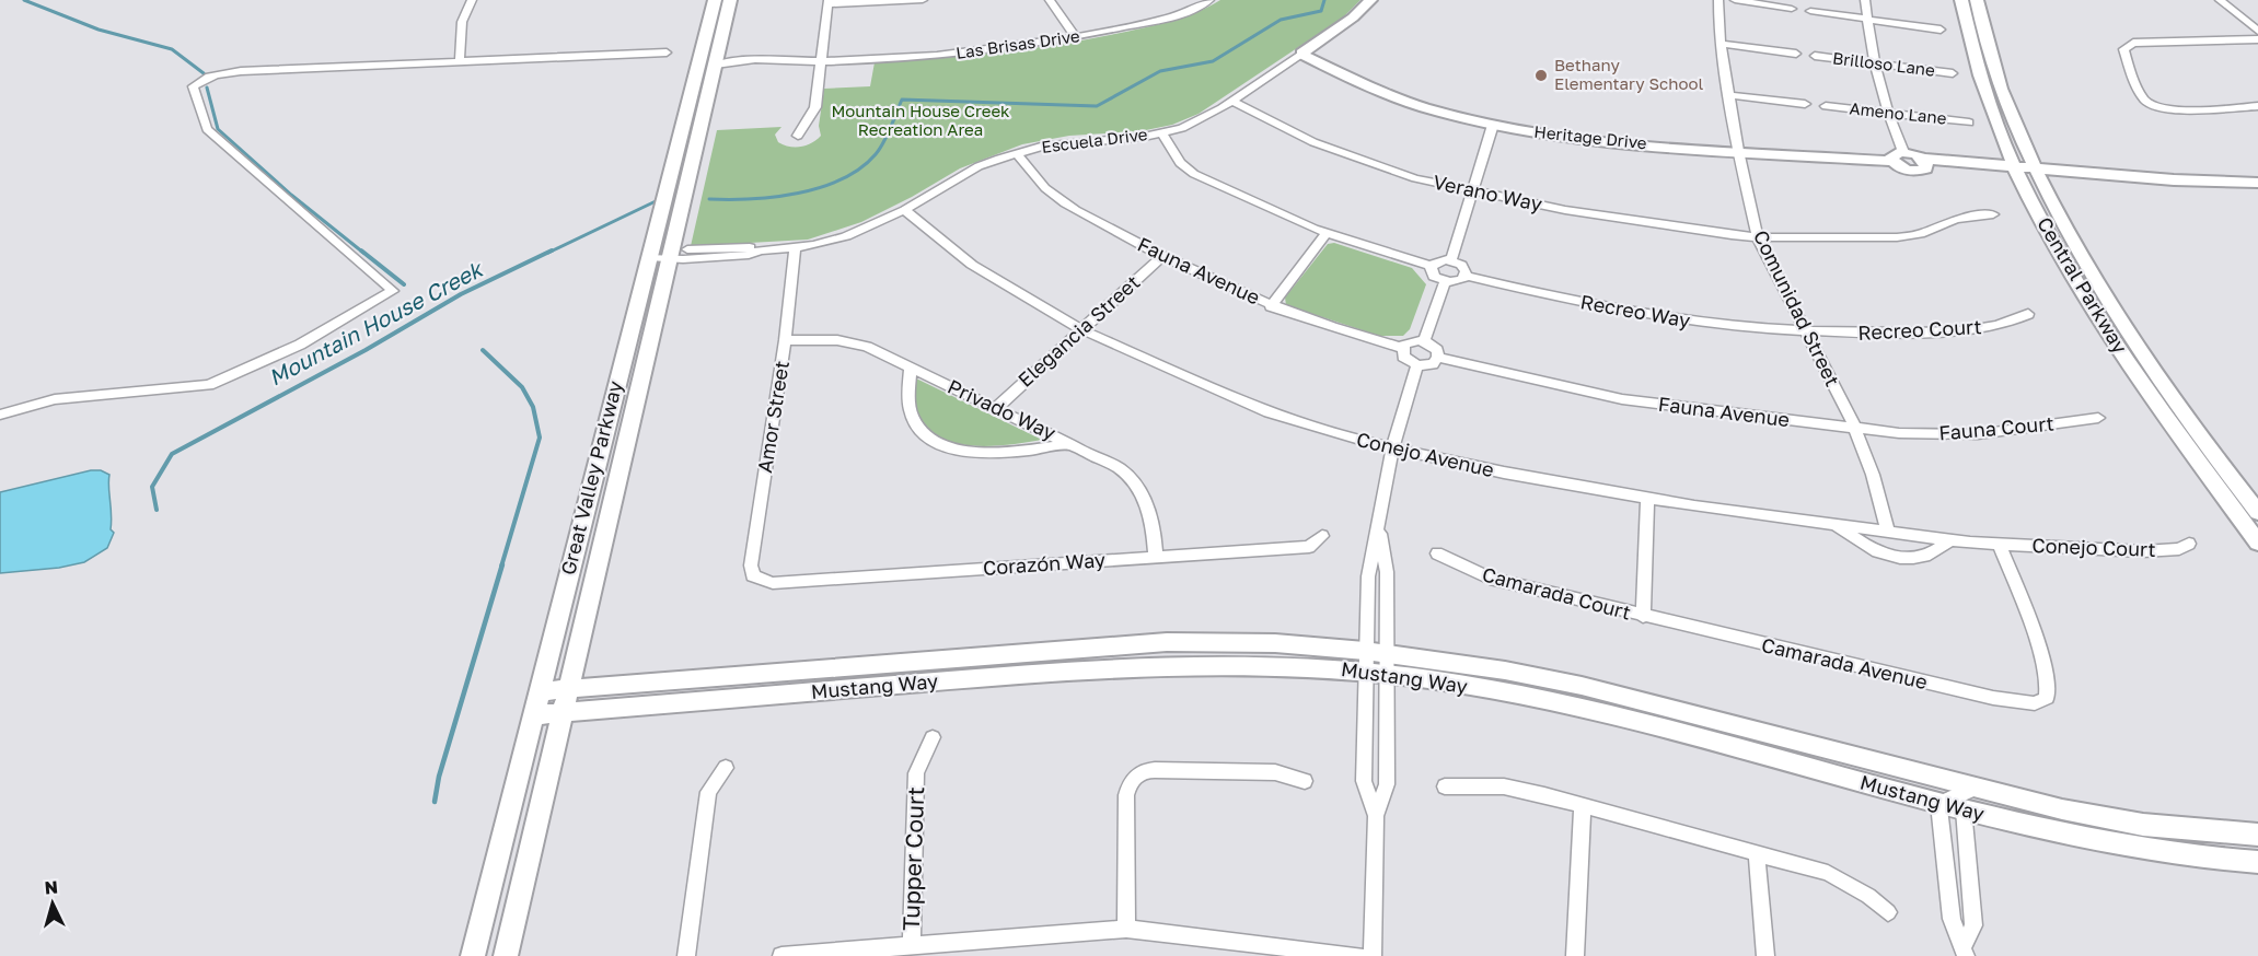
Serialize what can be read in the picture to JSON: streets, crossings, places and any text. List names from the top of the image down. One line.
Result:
{"streets":{"main road":["Heritage Drive","Escuela Drive","Central Parkway","Great Valley Parkway","Mustang Way"],"street":["Las Brisas Drive","Brilloso Lane","Ameno Lane","Verano Way","Fauna Avenue","Comunidad Street","Recreo Way","Recreo Court","Elegancia Street","Privado Way","Amor Street","Fauna Court","Conejo Avenue","Conejo Court","Corazón Way","Camarada Court","Camarada Avenue","Tupper Court"]},"crossings":[["Las Brisas Drive","Great Valley Parkway"],["Heritage Drive","Escuela Drive"],["Heritage Drive","Central Parkway"],["Heritage Drive","Comunidad Street"],["Escuela Drive","Verano Way"],["Escuela Drive","Fauna Avenue"],["Escuela Drive","Amor Street"],["Escuela Drive","Conejo Avenue"],["Escuela Drive","Great Valley Parkway"],["Verano Way","Comunidad Street"],["Fauna Avenue","Comunidad Street"],["Fauna Avenue","Elegancia Street"],["Fauna Avenue","Fauna Court"],["Comunidad Street","Recreo Way"],["Comunidad Street","Recreo Court"],["Comunidad Street","Fauna Court"],["Comunidad Street","Conejo Avenue"],["Recreo Way","Recreo Court"],["Elegancia Street","Privado Way"],["Elegancia Street","Conejo Avenue"],["Privado Way","Amor Street"],["Privado Way","Corazón Way"],["Amor Street","Corazón Way"],["Conejo Avenue","Conejo Court"],["Conejo Avenue","Camarada Avenue"],["Great Valley Parkway","Mustang Way"],["Conejo Court","Camarada Avenue"],["Camarada Court","Camarada Avenue"]],"water":["Mountain House Creek"],"parks":["Mountain House Creek Recreation Area"],"places":["Bethany Elementary School"],"north":"top"}
